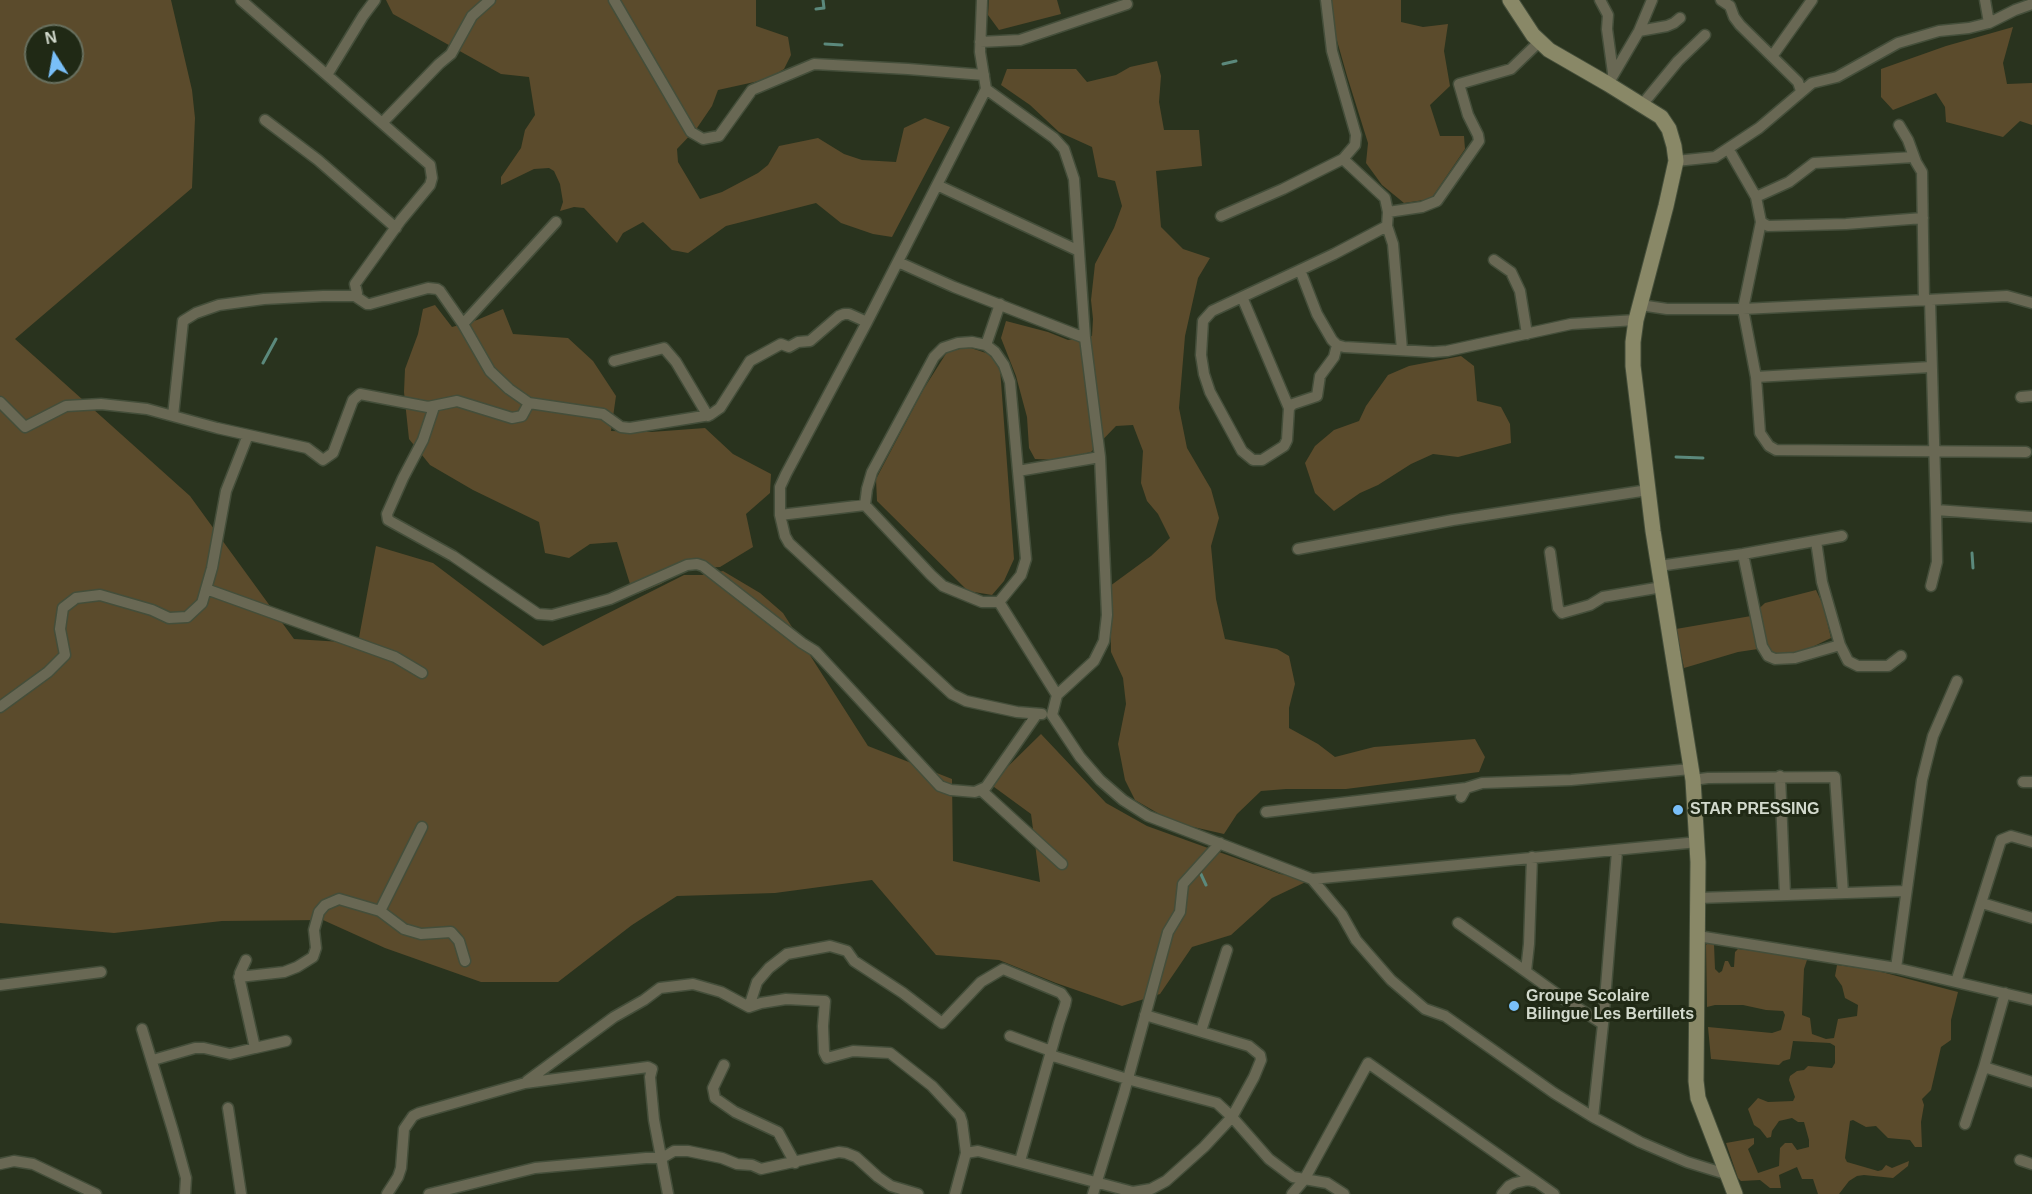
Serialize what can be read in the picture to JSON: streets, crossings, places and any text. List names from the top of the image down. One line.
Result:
{"places":["STAR PRESSING","Groupe Scolaire Bilingue Les Bertillets"],"north":"top"}
